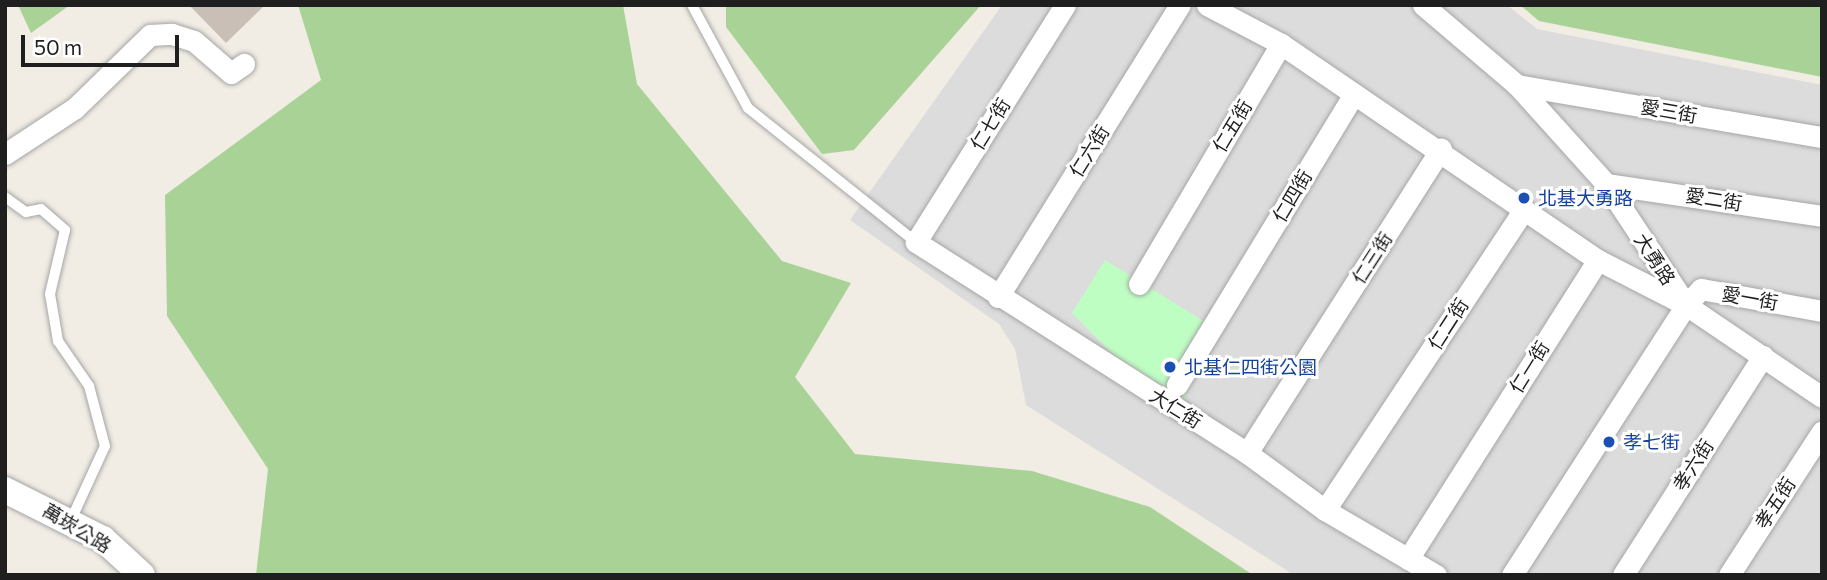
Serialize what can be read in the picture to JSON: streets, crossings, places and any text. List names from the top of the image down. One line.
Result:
{"streets":{"street":["愛三街","仁七街","仁五街","仁六街","仁四街","愛二街","仁三街","大勇路","愛一街","仁二街","仁一街","大仁街","孝六街","孝五街","萬崁公路"]},"crossings":[["愛三街","大勇路"],["仁七街","大仁街"],["仁六街","大仁街"],["愛二街","大勇路"],["仁三街","大仁街"],["大勇路","愛一街"],["大勇路","孝六街"],["仁二街","大仁街"],["仁一街","大仁街"]],"places":["北基大勇路","北基仁四街公園","孝七街"],"scale_bar":"50 m"}
